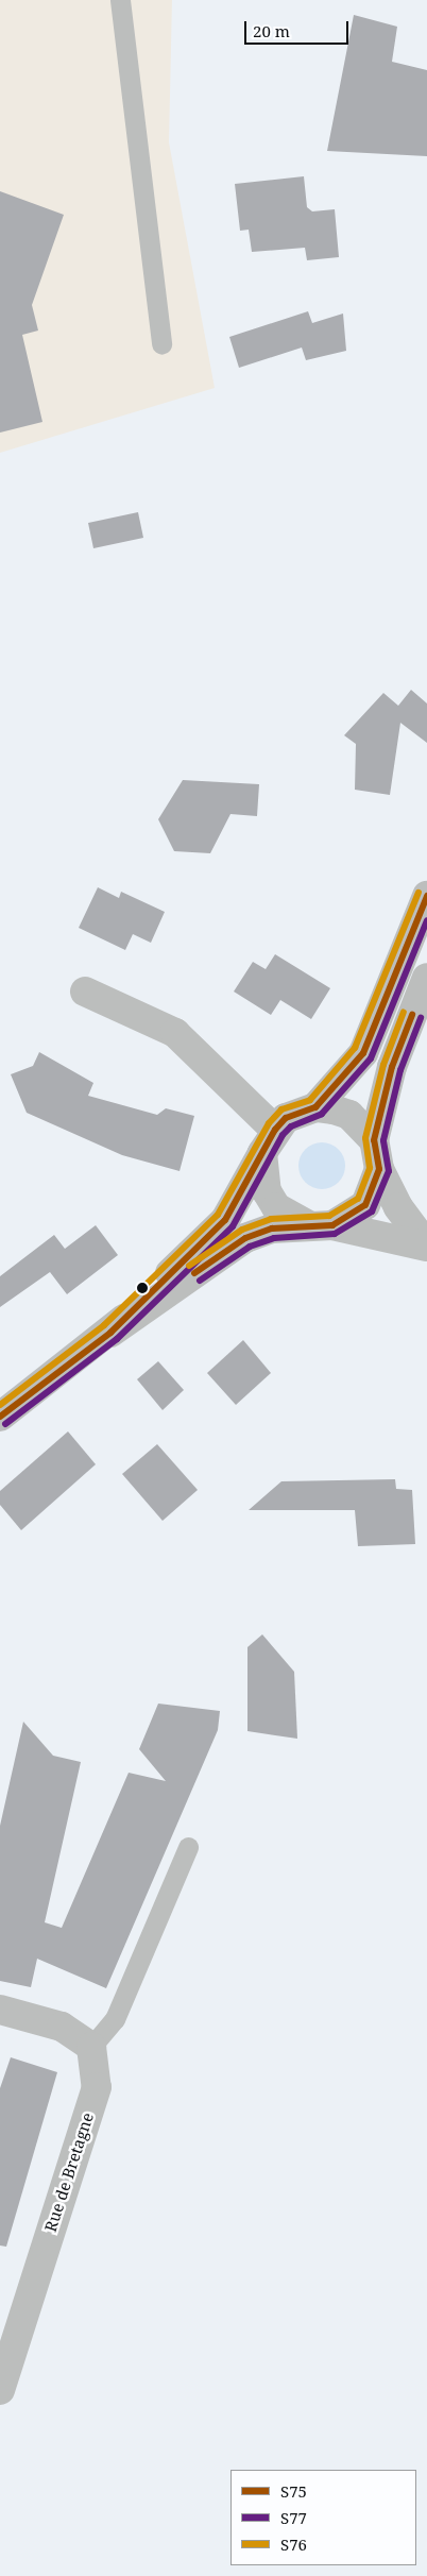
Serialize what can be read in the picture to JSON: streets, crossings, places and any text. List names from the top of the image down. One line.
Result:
{"streets":{"street":["Rue de Bretagne"]},"lines":["transit line S76","transit line S75","transit line S77"],"legend":["S75","S77","S76"],"scale_bar":"20 m"}
